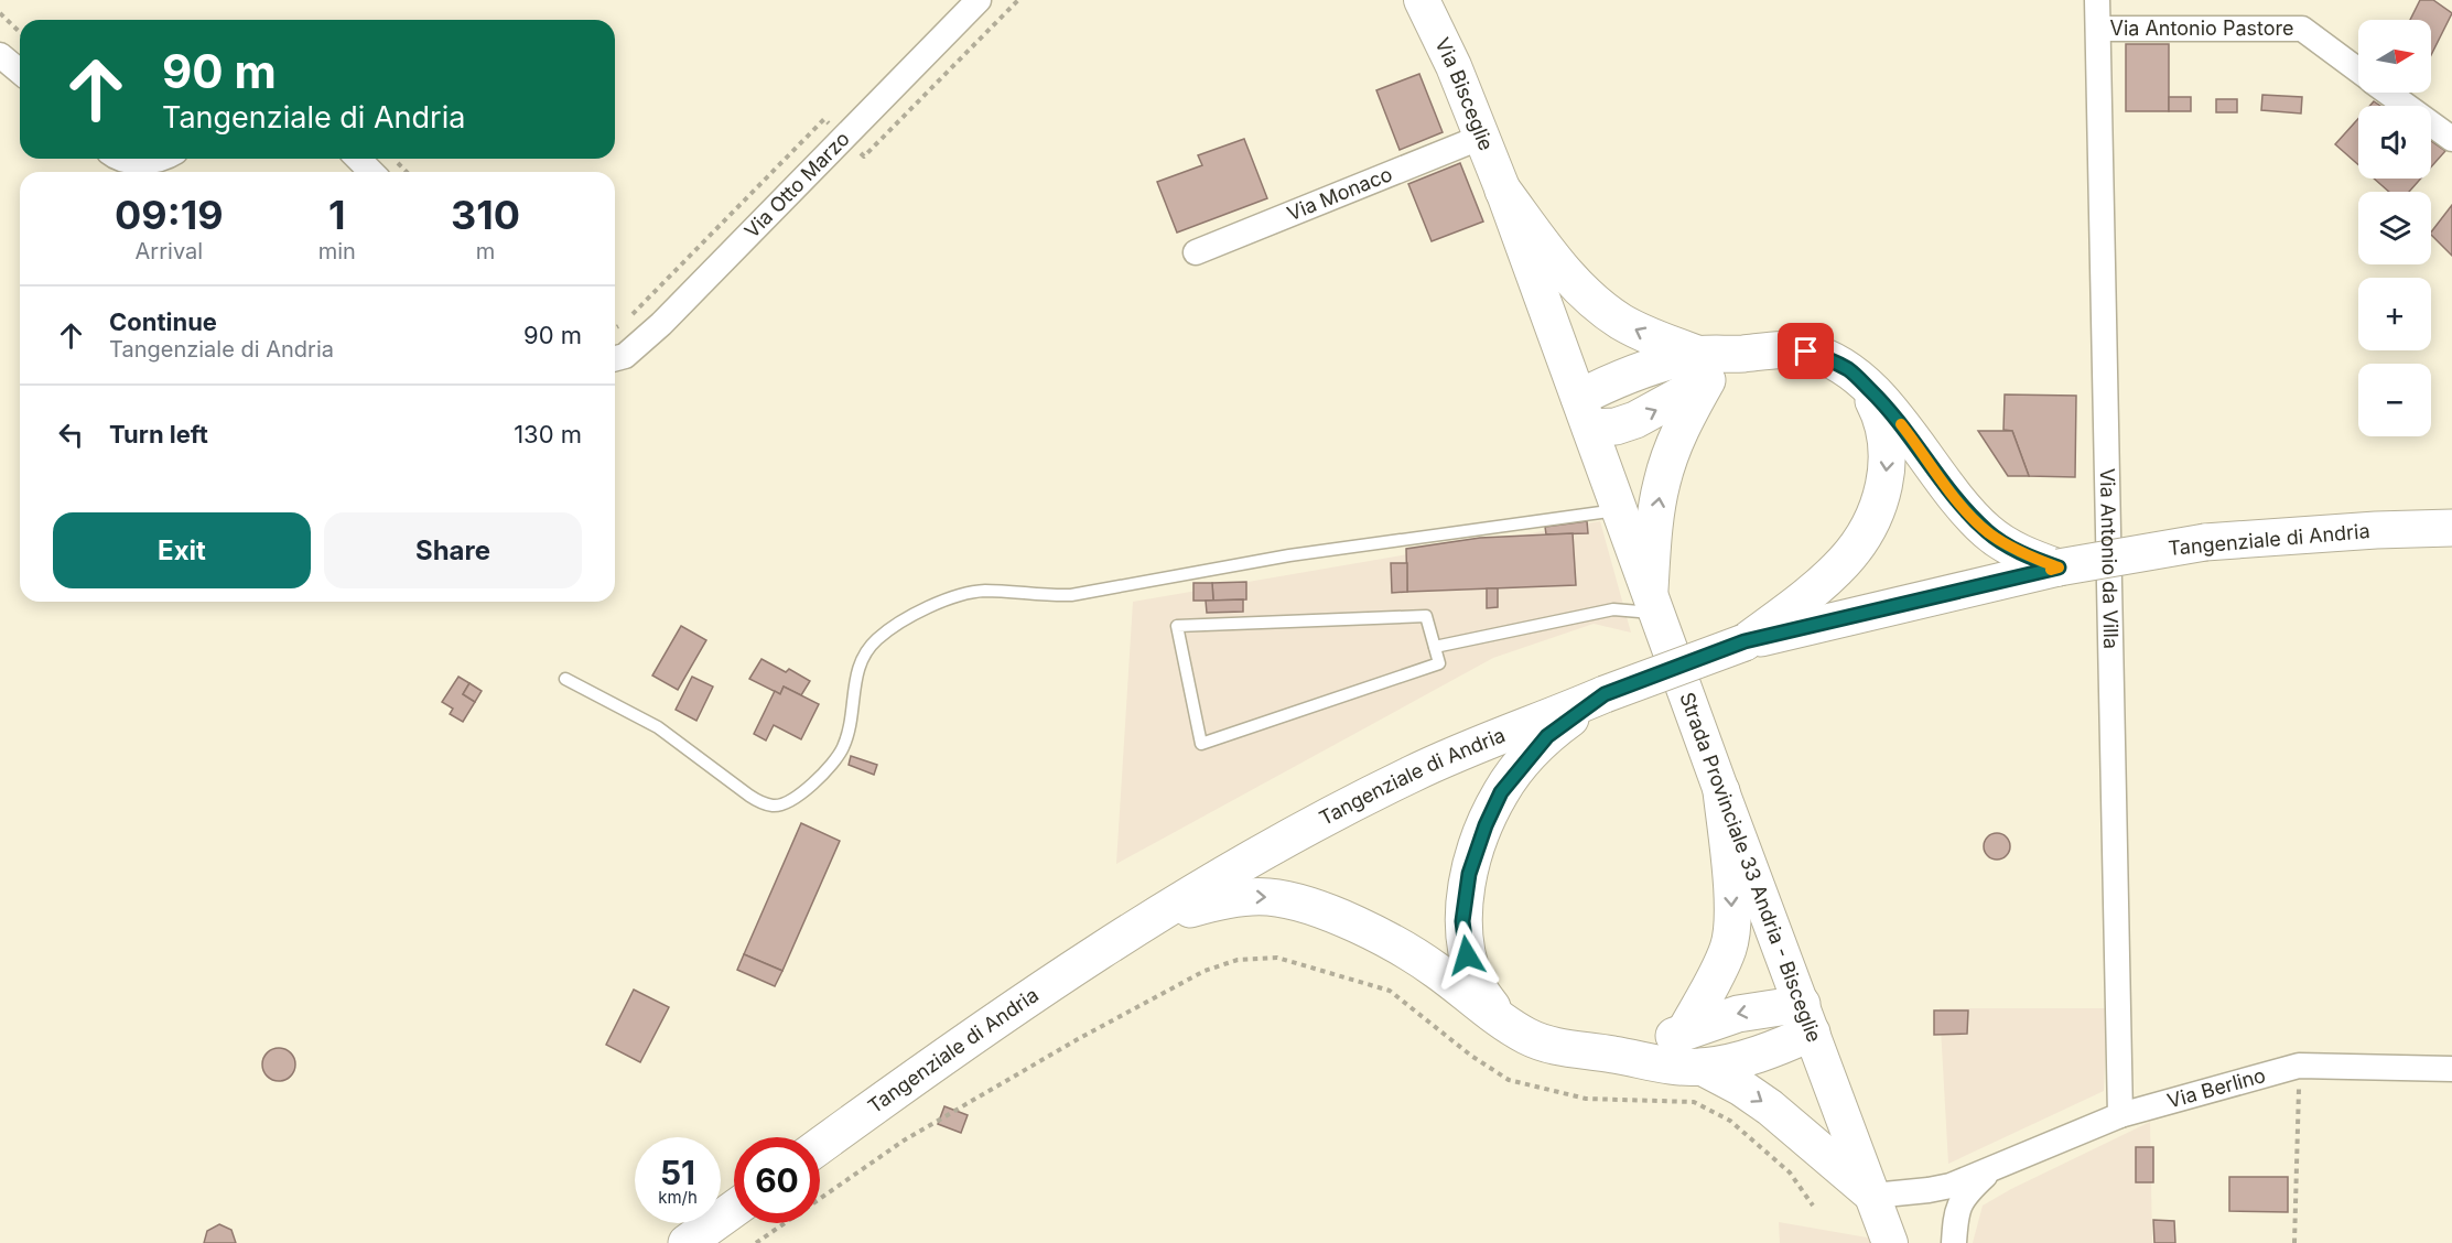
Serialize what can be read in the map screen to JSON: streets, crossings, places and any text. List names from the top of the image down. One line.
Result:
{"streets":{"main road":["Via Bisceglie","Tangenziale di Andria","Strada Provinciale 33 Andria - Bisceglie"],"street":["Via Antonio Pastore","Via Otto Marzo","Via Monaco","Via Antonio da Villa","Via Berlino"]},"crossings":[["Via Antonio Pastore","Via Antonio da Villa"],["Via Bisceglie","Via Monaco"],["Via Bisceglie","Strada Provinciale 33 Andria - Bisceglie"],["Via Antonio da Villa","Via Berlino"],["Strada Provinciale 33 Andria - Bisceglie","Via Berlino"]],"north":"right","page":{"map_buttons":["+","−"],"turn":["90 m","Tangenziale di Andria"],"eta":["09:19","Arrival","1","min","310","m"],"list":[{"name":"Continue","note":"Tangenziale di Andria","value":"90 m"},{"name":"Turn left","value":"130 m"}],"buttons":["Exit","Share"],"speed":"51 km/h","limit":"60"}}
